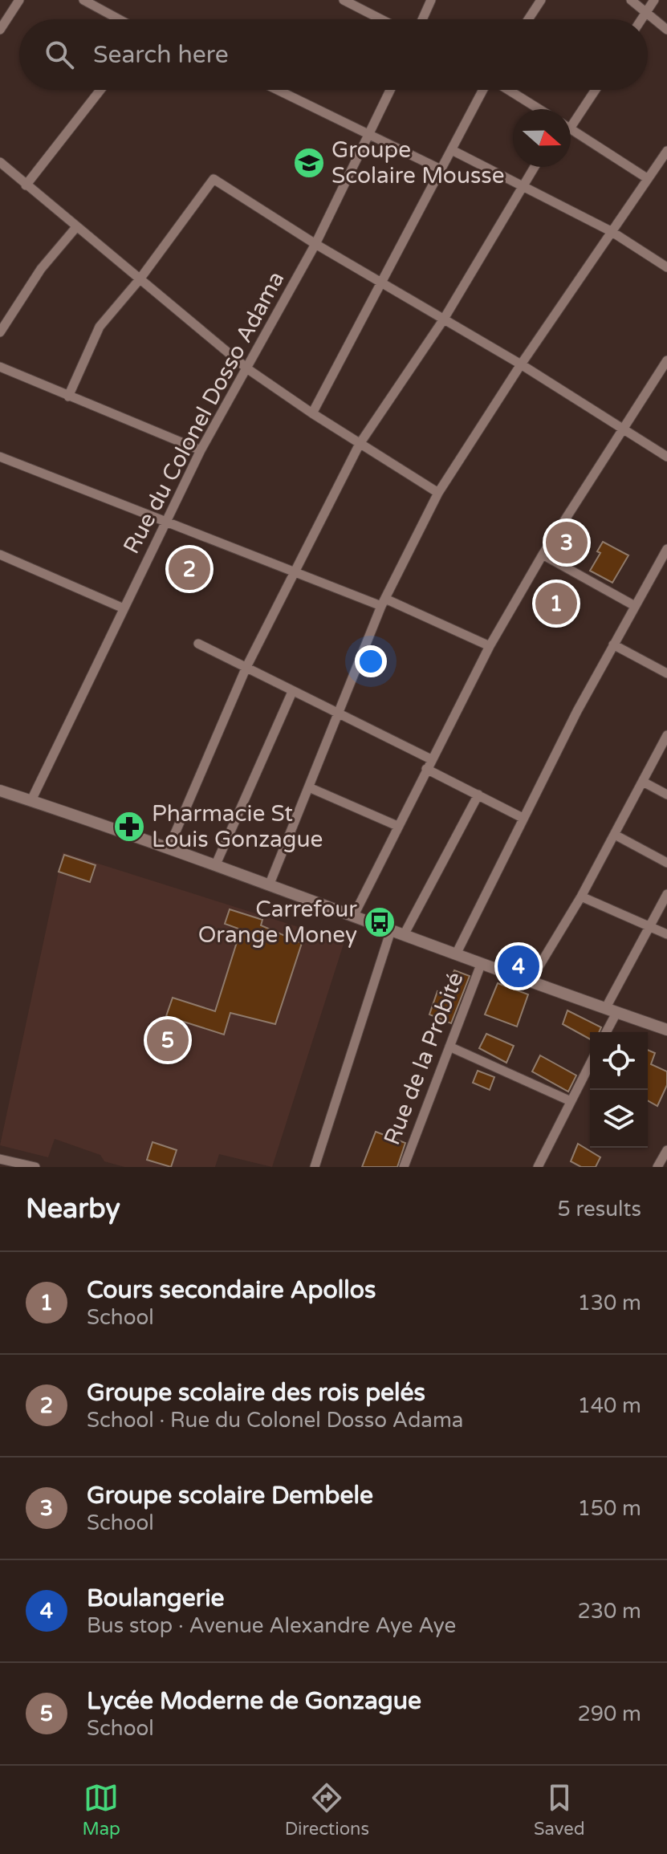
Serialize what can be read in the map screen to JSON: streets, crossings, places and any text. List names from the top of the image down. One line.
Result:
{"streets":{"street":["Rue du Colonel Dosso Adama","Rue de la Probité"]},"places":{"school or university":["Groupe Scolaire Mousse"],"pharmacy":["Pharmacie St Louis Gonzague"],"bus stop":["Carrefour Orange Money"]},"north":"right","page":{"search":"Search here","pins":["3","2","1","4","5"],"heading":["Nearby","5 results"],"list":[{"mark":"1","name":"Cours secondaire Apollos","note":"School","value":"130 m"},{"mark":"2","name":"Groupe scolaire des rois pelés","note":"School · Rue du Colonel Dosso Adama","value":"140 m"},{"mark":"3","name":"Groupe scolaire Dembele","note":"School","value":"150 m"},{"mark":"4","name":"Boulangerie","note":"Bus stop · Avenue Alexandre Aye Aye","value":"230 m"},{"mark":"5","name":"Lycée Moderne de Gonzague","note":"School","value":"290 m"}],"nav":["Map","Directions","Saved"]}}
